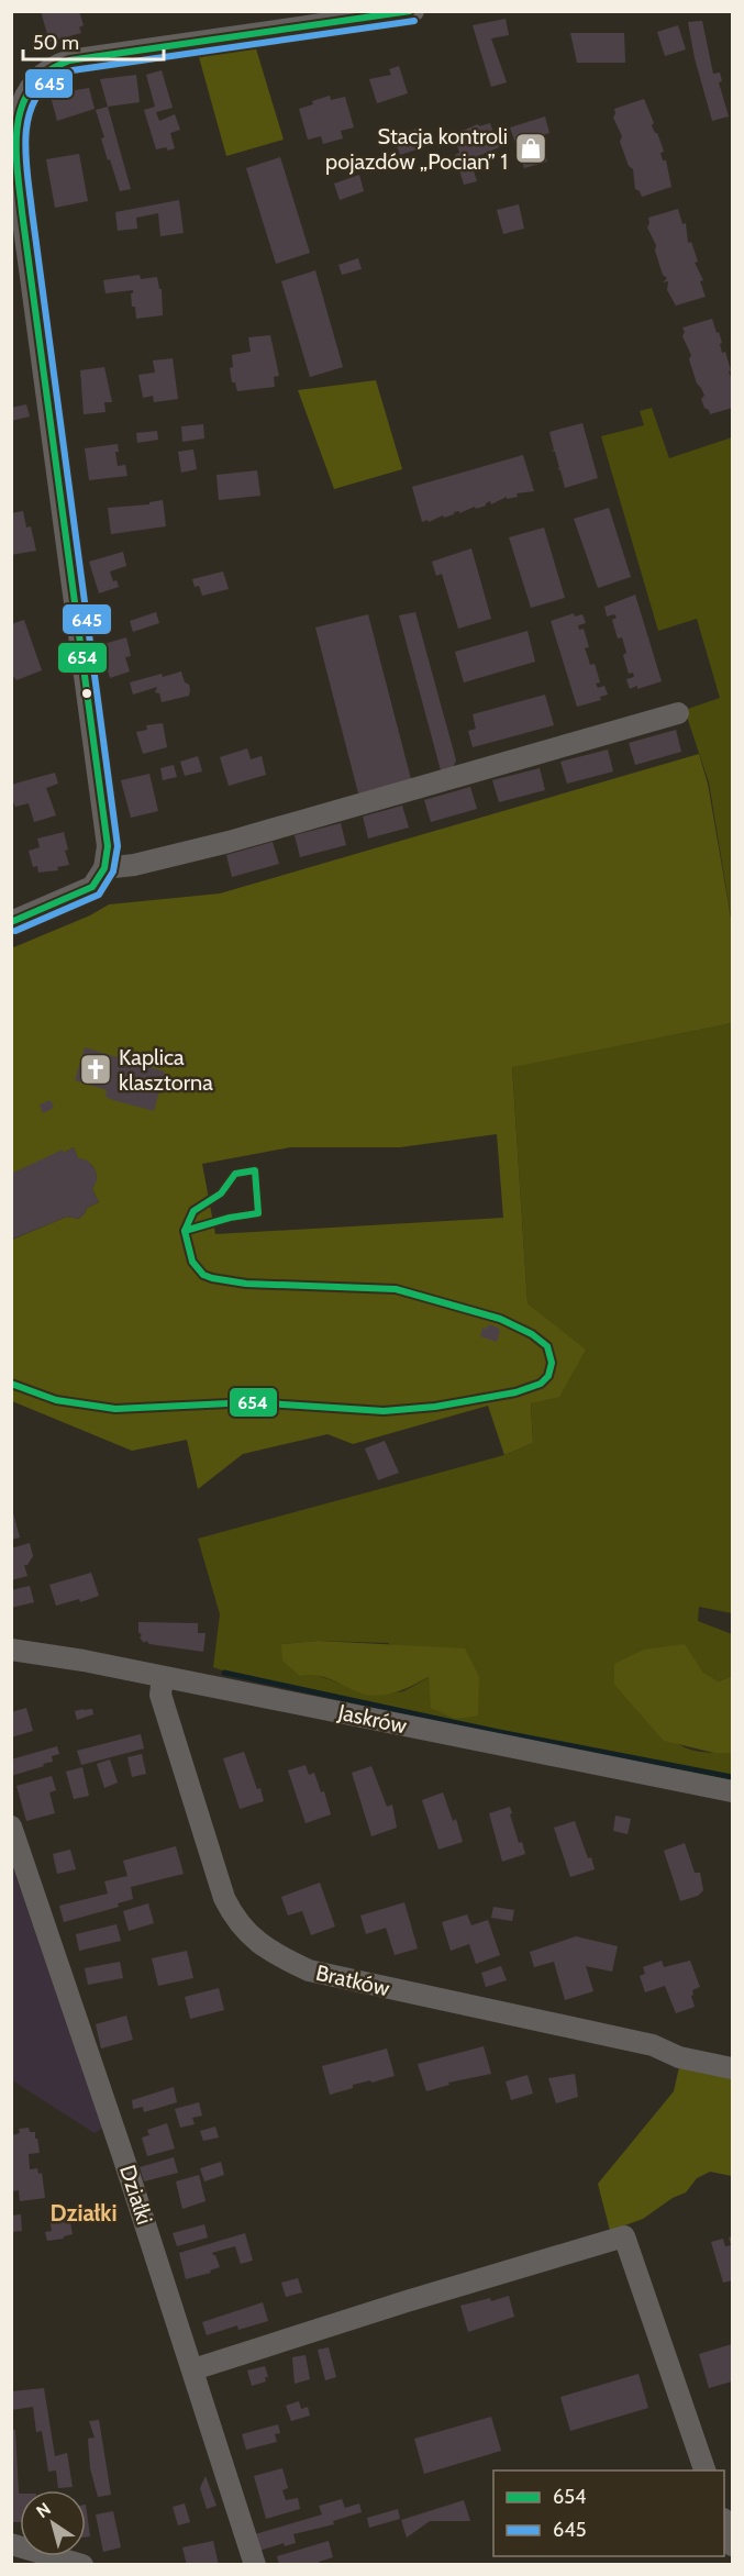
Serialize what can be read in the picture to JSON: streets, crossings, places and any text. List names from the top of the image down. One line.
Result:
{"streets":{"street":["Jaskrów","Bratków","Działki"]},"crossings":[["Jaskrów","Bratków"]],"districts":["Działki"],"places":{"shop":["Stacja kontroli pojazdów „Pocian” 1"],"church":["Kaplica klasztorna"]},"lines":["transit line 654","transit line 645"],"legend":["654","645"],"scale_bar":"50 m","north":"top left"}
